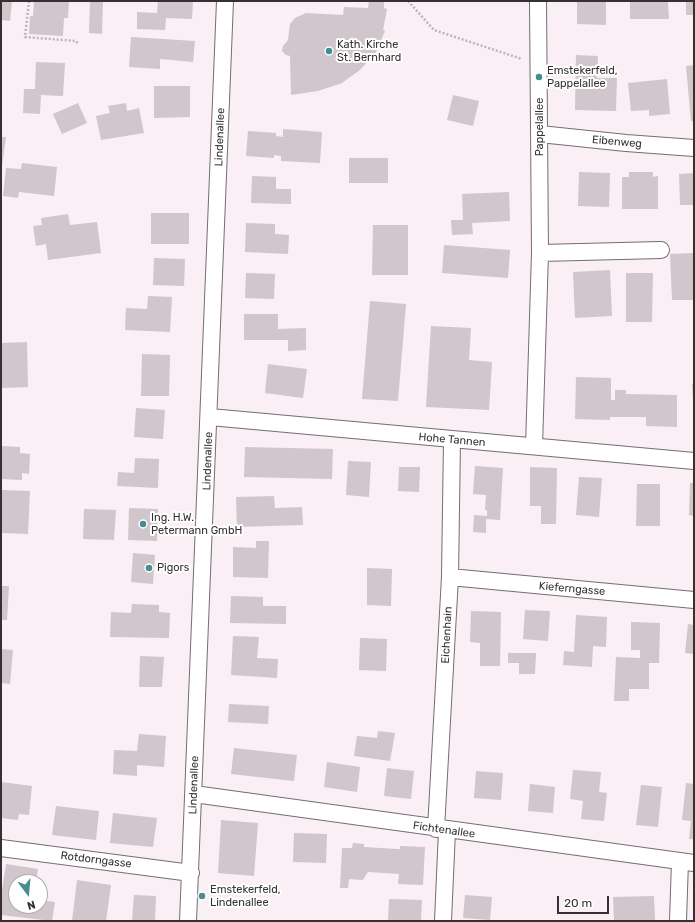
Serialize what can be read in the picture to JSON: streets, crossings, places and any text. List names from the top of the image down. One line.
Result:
{"streets":{"street":["Pappelallee","Lindenallee","Eibenweg","Hohe Tannen","Kieferngasse","Eichenhain","Fichtenallee","Rotdorngasse"]},"crossings":[["Pappelallee","Eibenweg"],["Pappelallee","Hohe Tannen"],["Lindenallee","Hohe Tannen"],["Lindenallee","Fichtenallee"],["Lindenallee","Rotdorngasse"],["Hohe Tannen","Eichenhain"],["Kieferngasse","Eichenhain"],["Eichenhain","Fichtenallee"]],"places":["Kath. Kirche St. Bernhard","Emstekerfeld, Pappelallee","Ing. H.W. Petermann GmbH","Pigors","Emstekerfeld, Lindenallee"],"scale_bar":"20 m","north":"bottom"}
